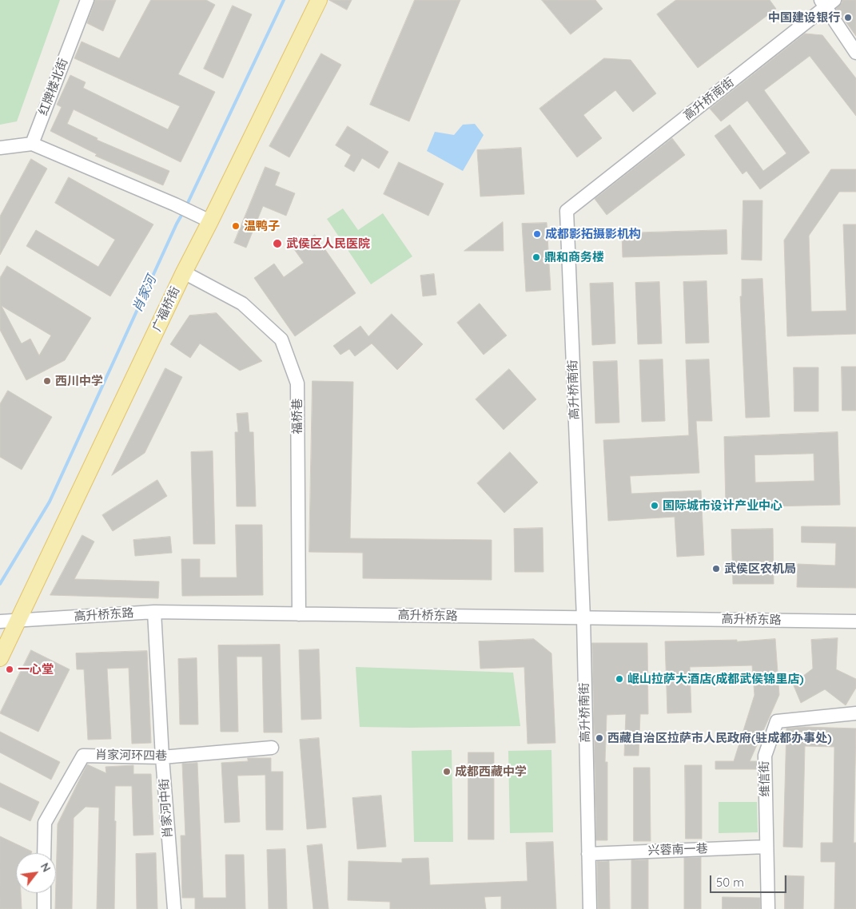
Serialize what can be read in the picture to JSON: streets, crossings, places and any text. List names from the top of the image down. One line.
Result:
{"streets":{"main road":["广福桥街"],"street":["红牌楼北街","高升桥南街","福桥巷","高升桥东路","肖家河环四巷","维信街","肖家河中街","兴蓉南一巷"]},"crossings":[["高升桥南街","高升桥东路"],["高升桥南街","兴蓉南一巷"],["广福桥街","福桥巷"],["广福桥街","高升桥东路"],["福桥巷","高升桥东路"],["高升桥东路","肖家河中街"],["肖家河环四巷","肖家河中街"],["维信街","兴蓉南一巷"]],"water":["肖家河"],"places":["中国建设银行","温鸭子","成都影拓摄影机构","武侯区人民医院","鼎和商务楼","西川中学","国际城市设计产业中心","武侯区农机局","一心堂","岷山拉萨大酒店(成都武侯锦里店)","西藏自治区拉萨市人民政府(驻成都办事处)","成都西藏中学"],"scale_bar":"50 m","north":"top right"}
